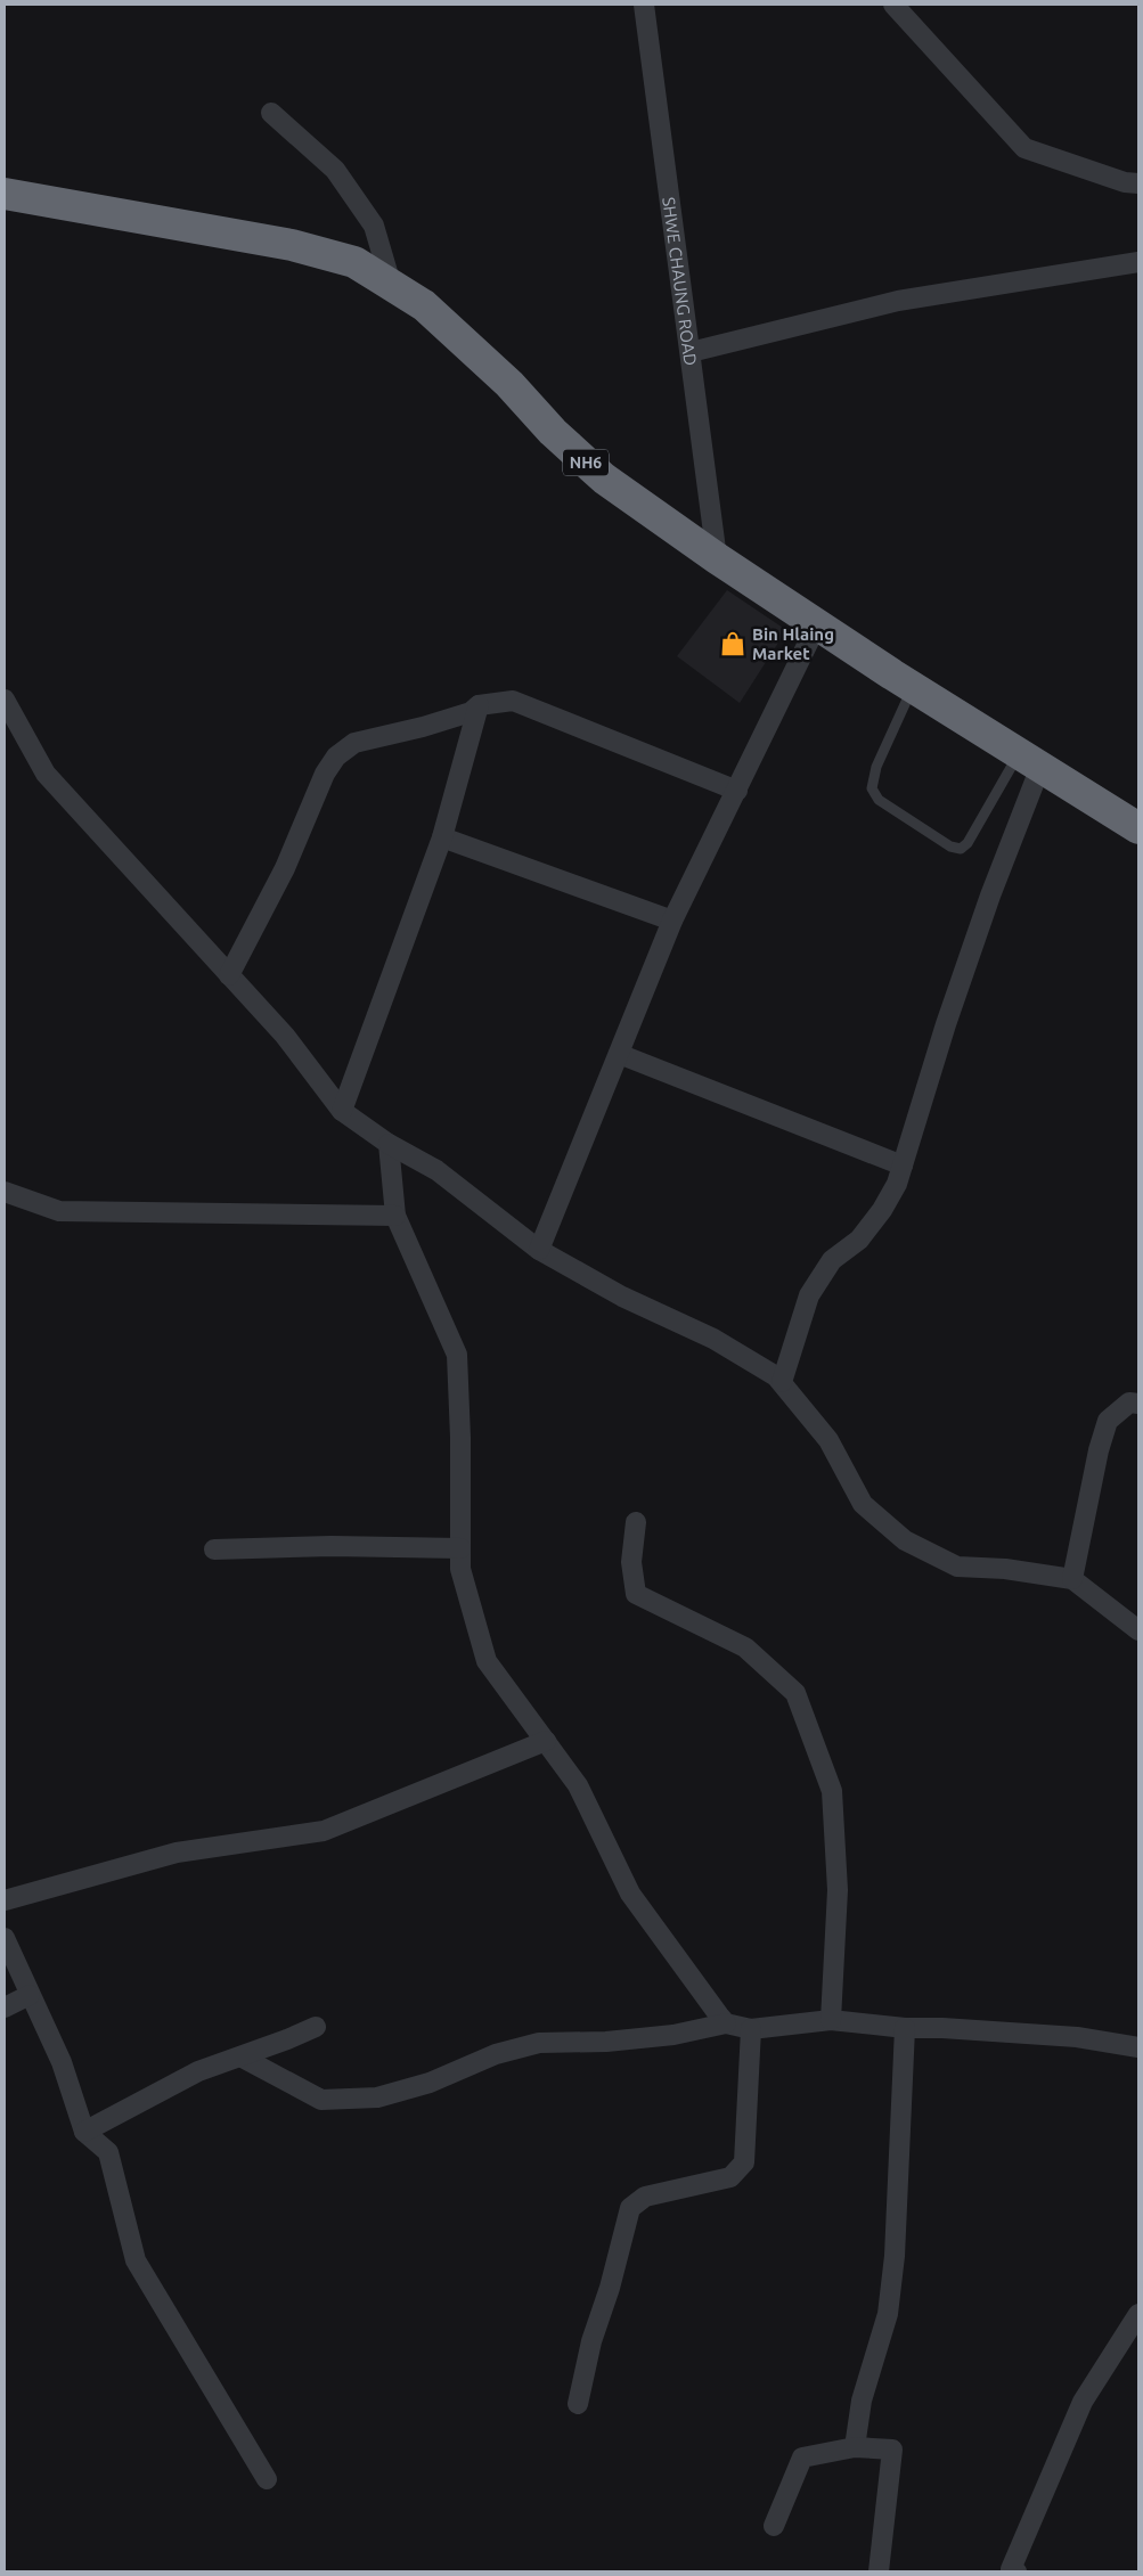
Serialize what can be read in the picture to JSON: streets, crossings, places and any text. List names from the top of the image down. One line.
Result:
{"streets":{"highway":["NH6"],"street":["SHWE CHAUNG ROAD"]},"crossings":[["SHWE CHAUNG ROAD","NH6"]],"places":{"shop":["Bin Hlaing Market"]}}
